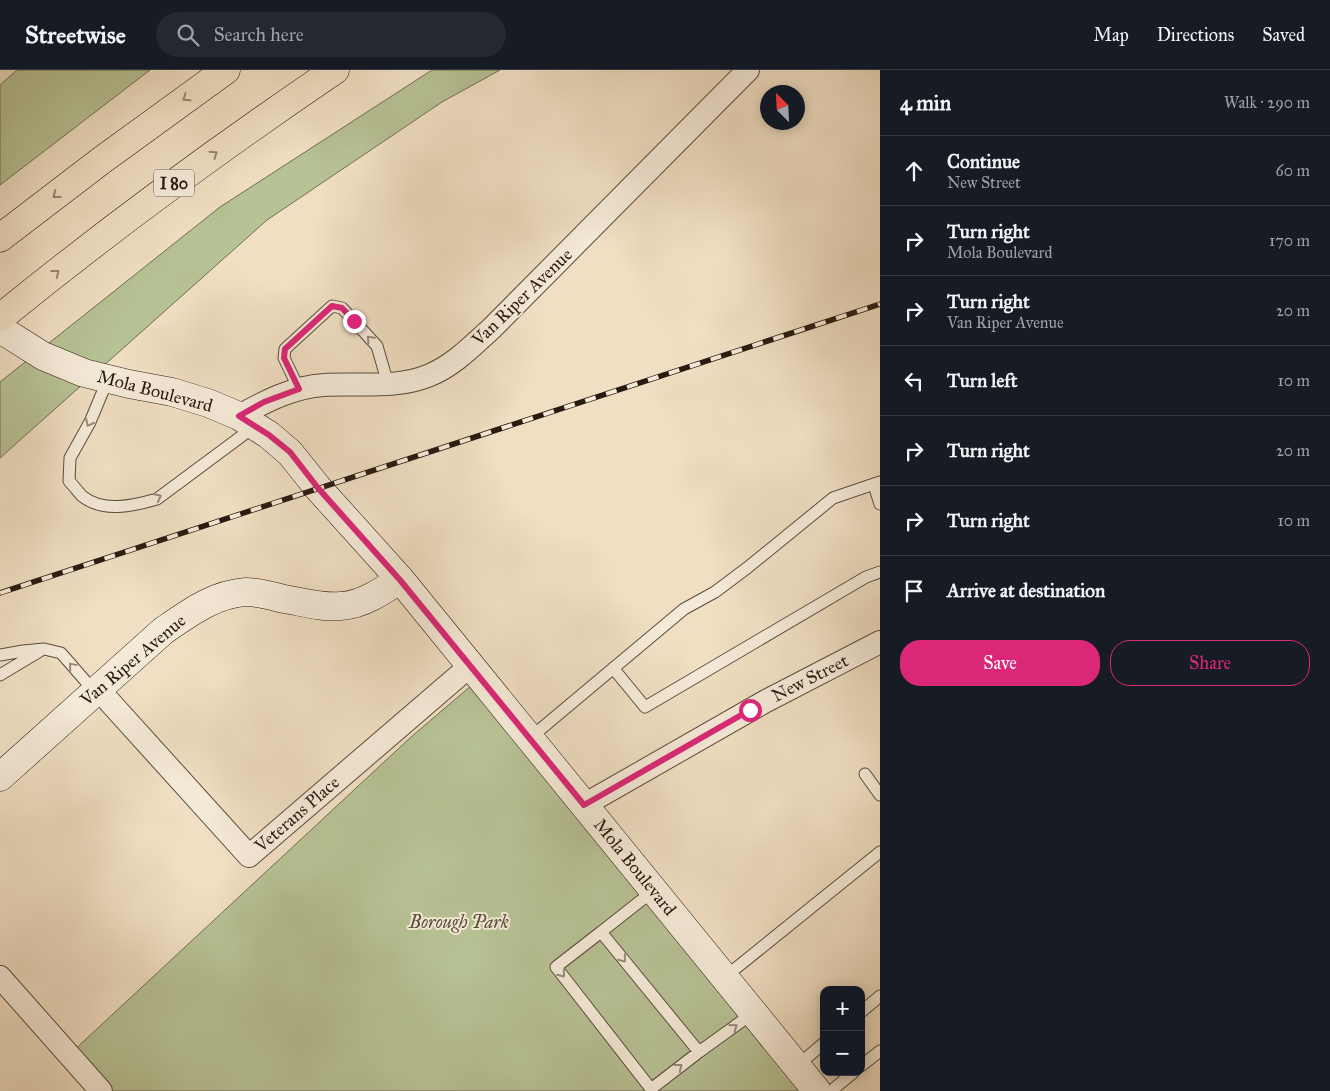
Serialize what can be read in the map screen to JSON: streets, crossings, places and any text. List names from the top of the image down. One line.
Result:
{"streets":{"highway":["I 80"],"street":["Van Riper Avenue","Mola Boulevard","New Street","Veterans Place"]},"crossings":[["Van Riper Avenue","Mola Boulevard"],["Van Riper Avenue","Veterans Place"],["Mola Boulevard","New Street"],["Mola Boulevard","Veterans Place"]],"parks":["Borough Park"],"north":"top left","page":{"header":"Streetwise","search":"Search here","nav":["Map","Directions","Saved"],"heading":["4 min","Walk · 290 m"],"list":[["Continue","New Street","60 m"],["Turn right","Mola Boulevard","170 m"],["Turn right","Van Riper Avenue","20 m"],["Turn left","10 m"],["Turn right","20 m"],["Turn right","10 m"],"Arrive at destination"],"buttons":["Save","Share"],"map_buttons":["+","−"]}}
